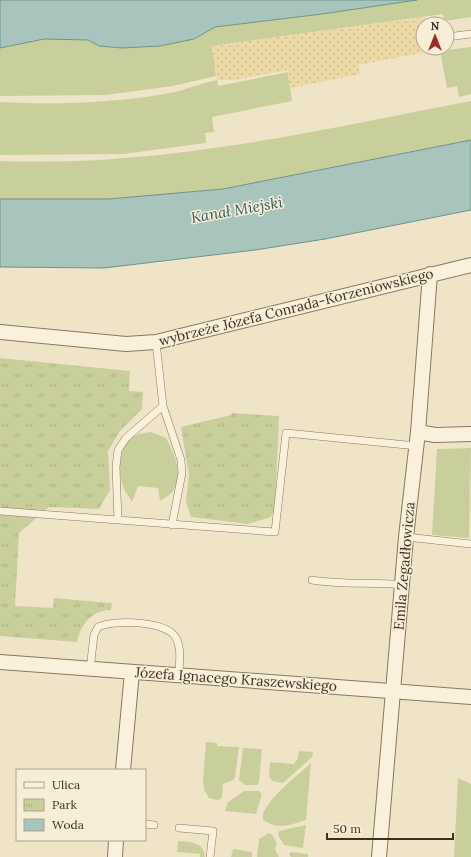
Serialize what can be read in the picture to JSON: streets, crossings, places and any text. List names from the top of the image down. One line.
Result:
{"streets":{"street":["wybrzeże Józefa Conrada-Korzeniowskiego","Emila Zegadłowicza","Józefa Ignacego Kraszewskiego"]},"crossings":[["wybrzeże Józefa Conrada-Korzeniowskiego","Emila Zegadłowicza"],["Emila Zegadłowicza","Józefa Ignacego Kraszewskiego"]],"water":["Kanał Miejski"],"legend":["Ulica","Park","Woda"],"scale_bar":"50 m","north":"top"}
